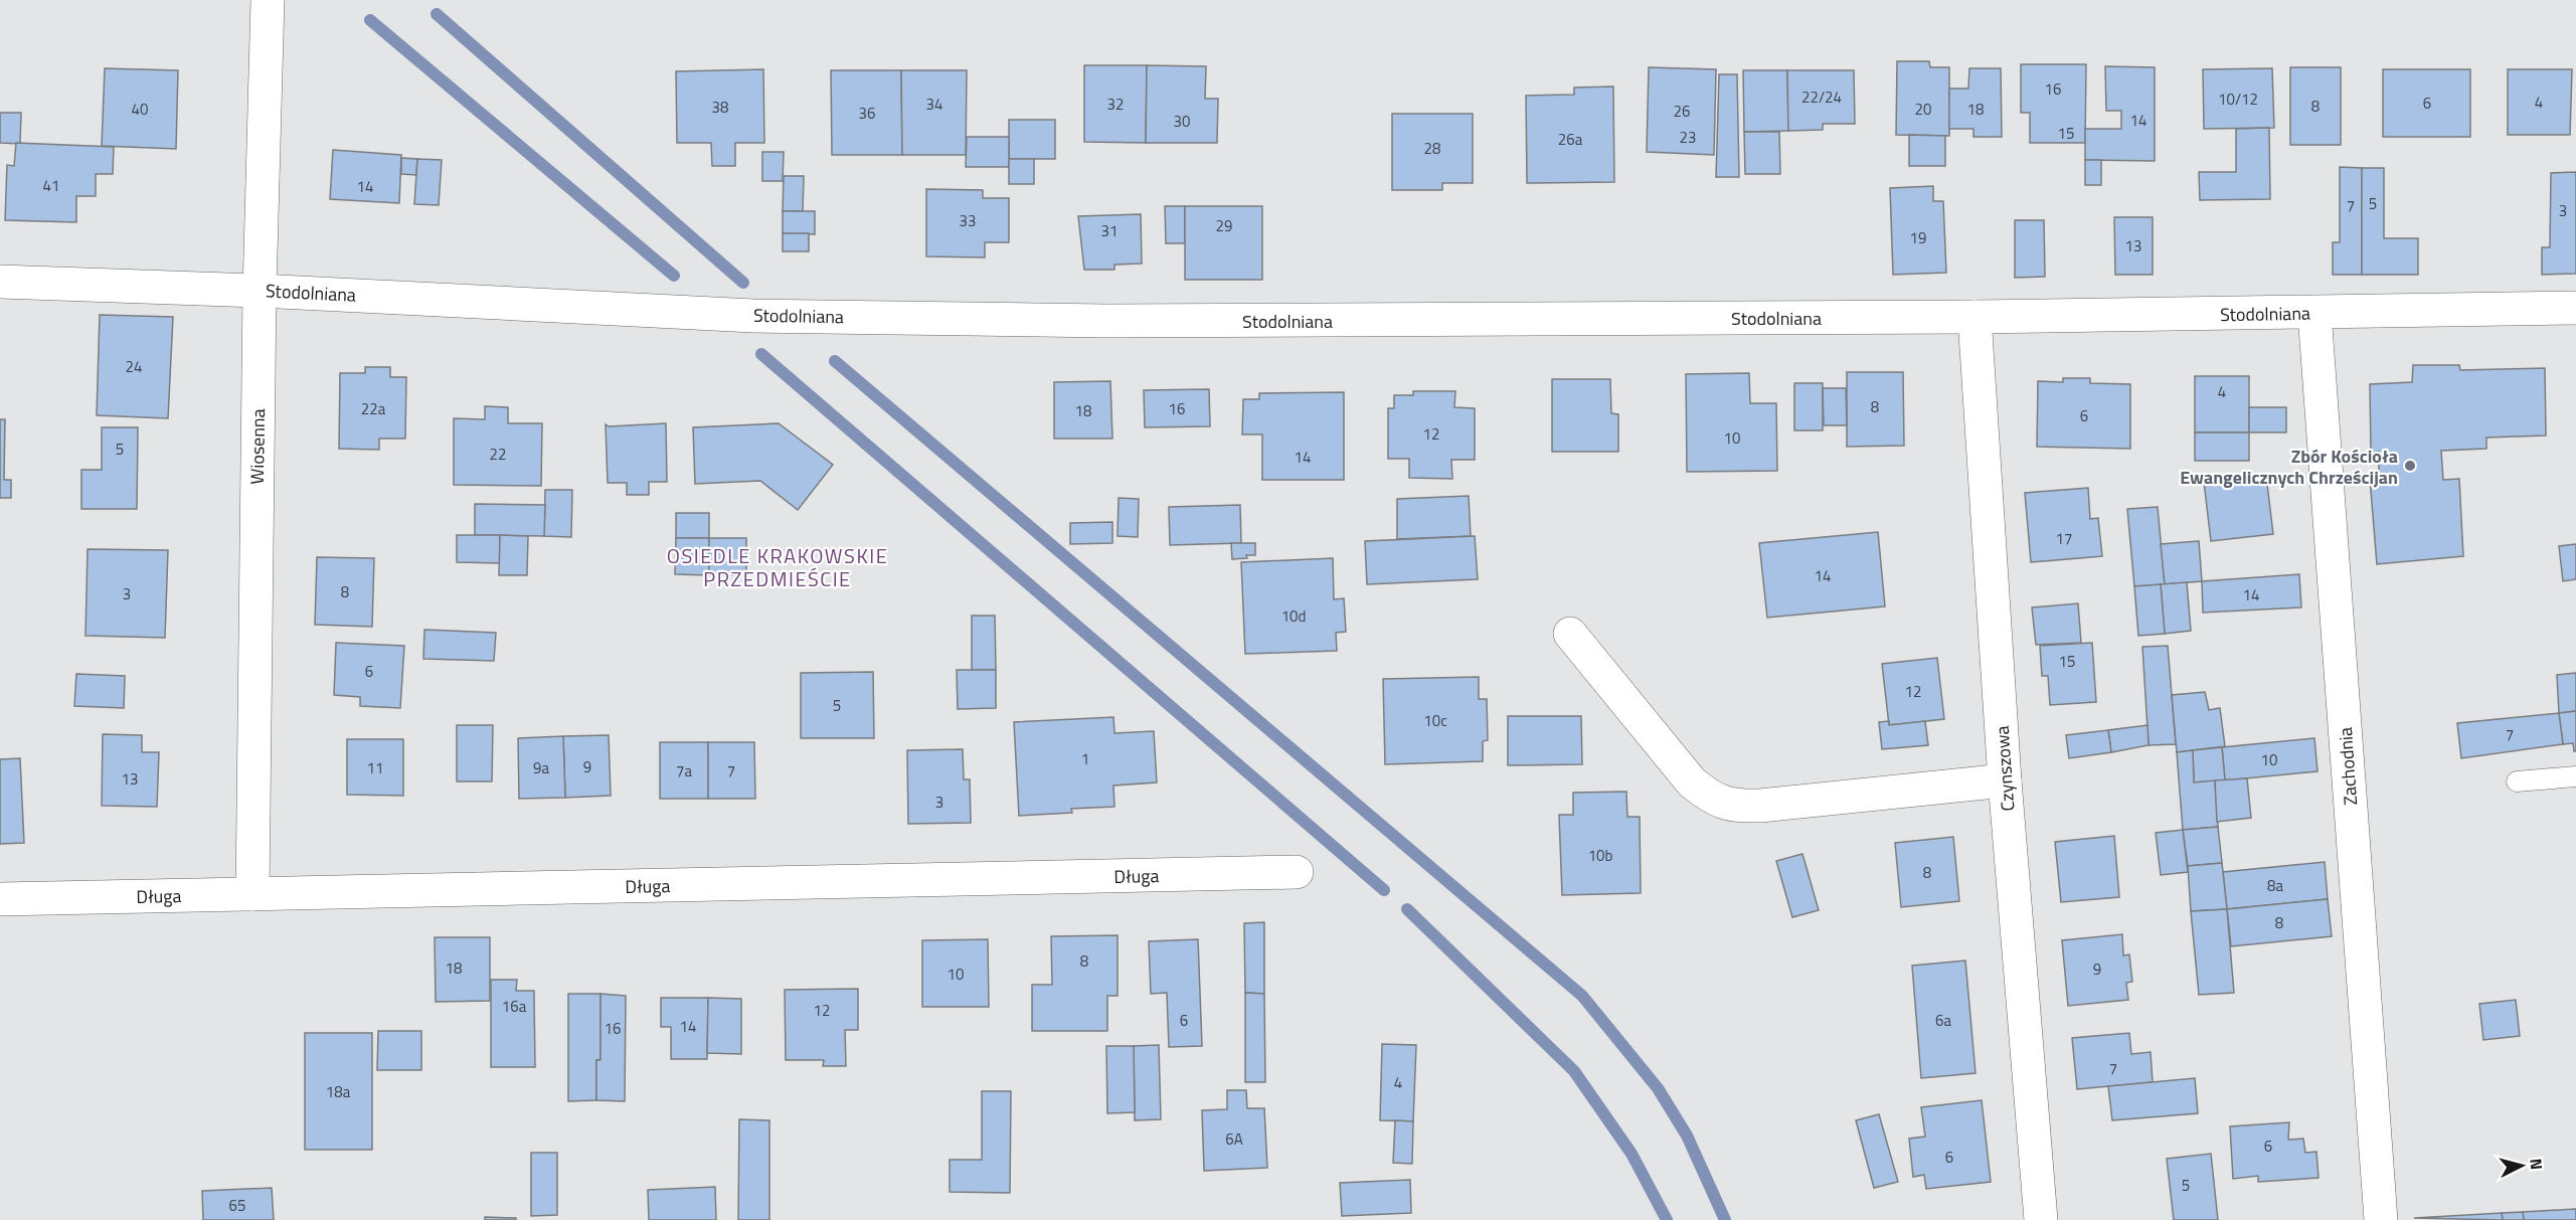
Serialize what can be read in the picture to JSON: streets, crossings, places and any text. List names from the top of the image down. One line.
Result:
{"streets":{"street":["Stodolniana","Wiosenna","Zachodnia","Czynszowa","Długa"]},"crossings":[["Stodolniana","Wiosenna"],["Stodolniana","Zachodnia"],["Stodolniana","Czynszowa"],["Wiosenna","Długa"]],"districts":["OSIEDLE KRAKOWSKIE PRZEDMIEŚCIE"],"places":["Zbór Kościoła Ewangelicznych Chrześcijan"],"house_numbers":["16","22/24","10/12","4","6","34","32","8","38","40","20","18","26","36","14","30","15","23","26a","28","41","14","5","7","3","33","29","31","19","13","24","4","8","22a","16","18","6","12","10","5","22","14","17","14","8","3","14","10d","15","6","12","5","10c","7","1","10","9","11","9a","7a","7","13","3","10b","8","8a","8","8","18","9","10","16a","12","6","6a","14","16","7","4","18a","6A","6","6","5","65"],"north":"right"}
